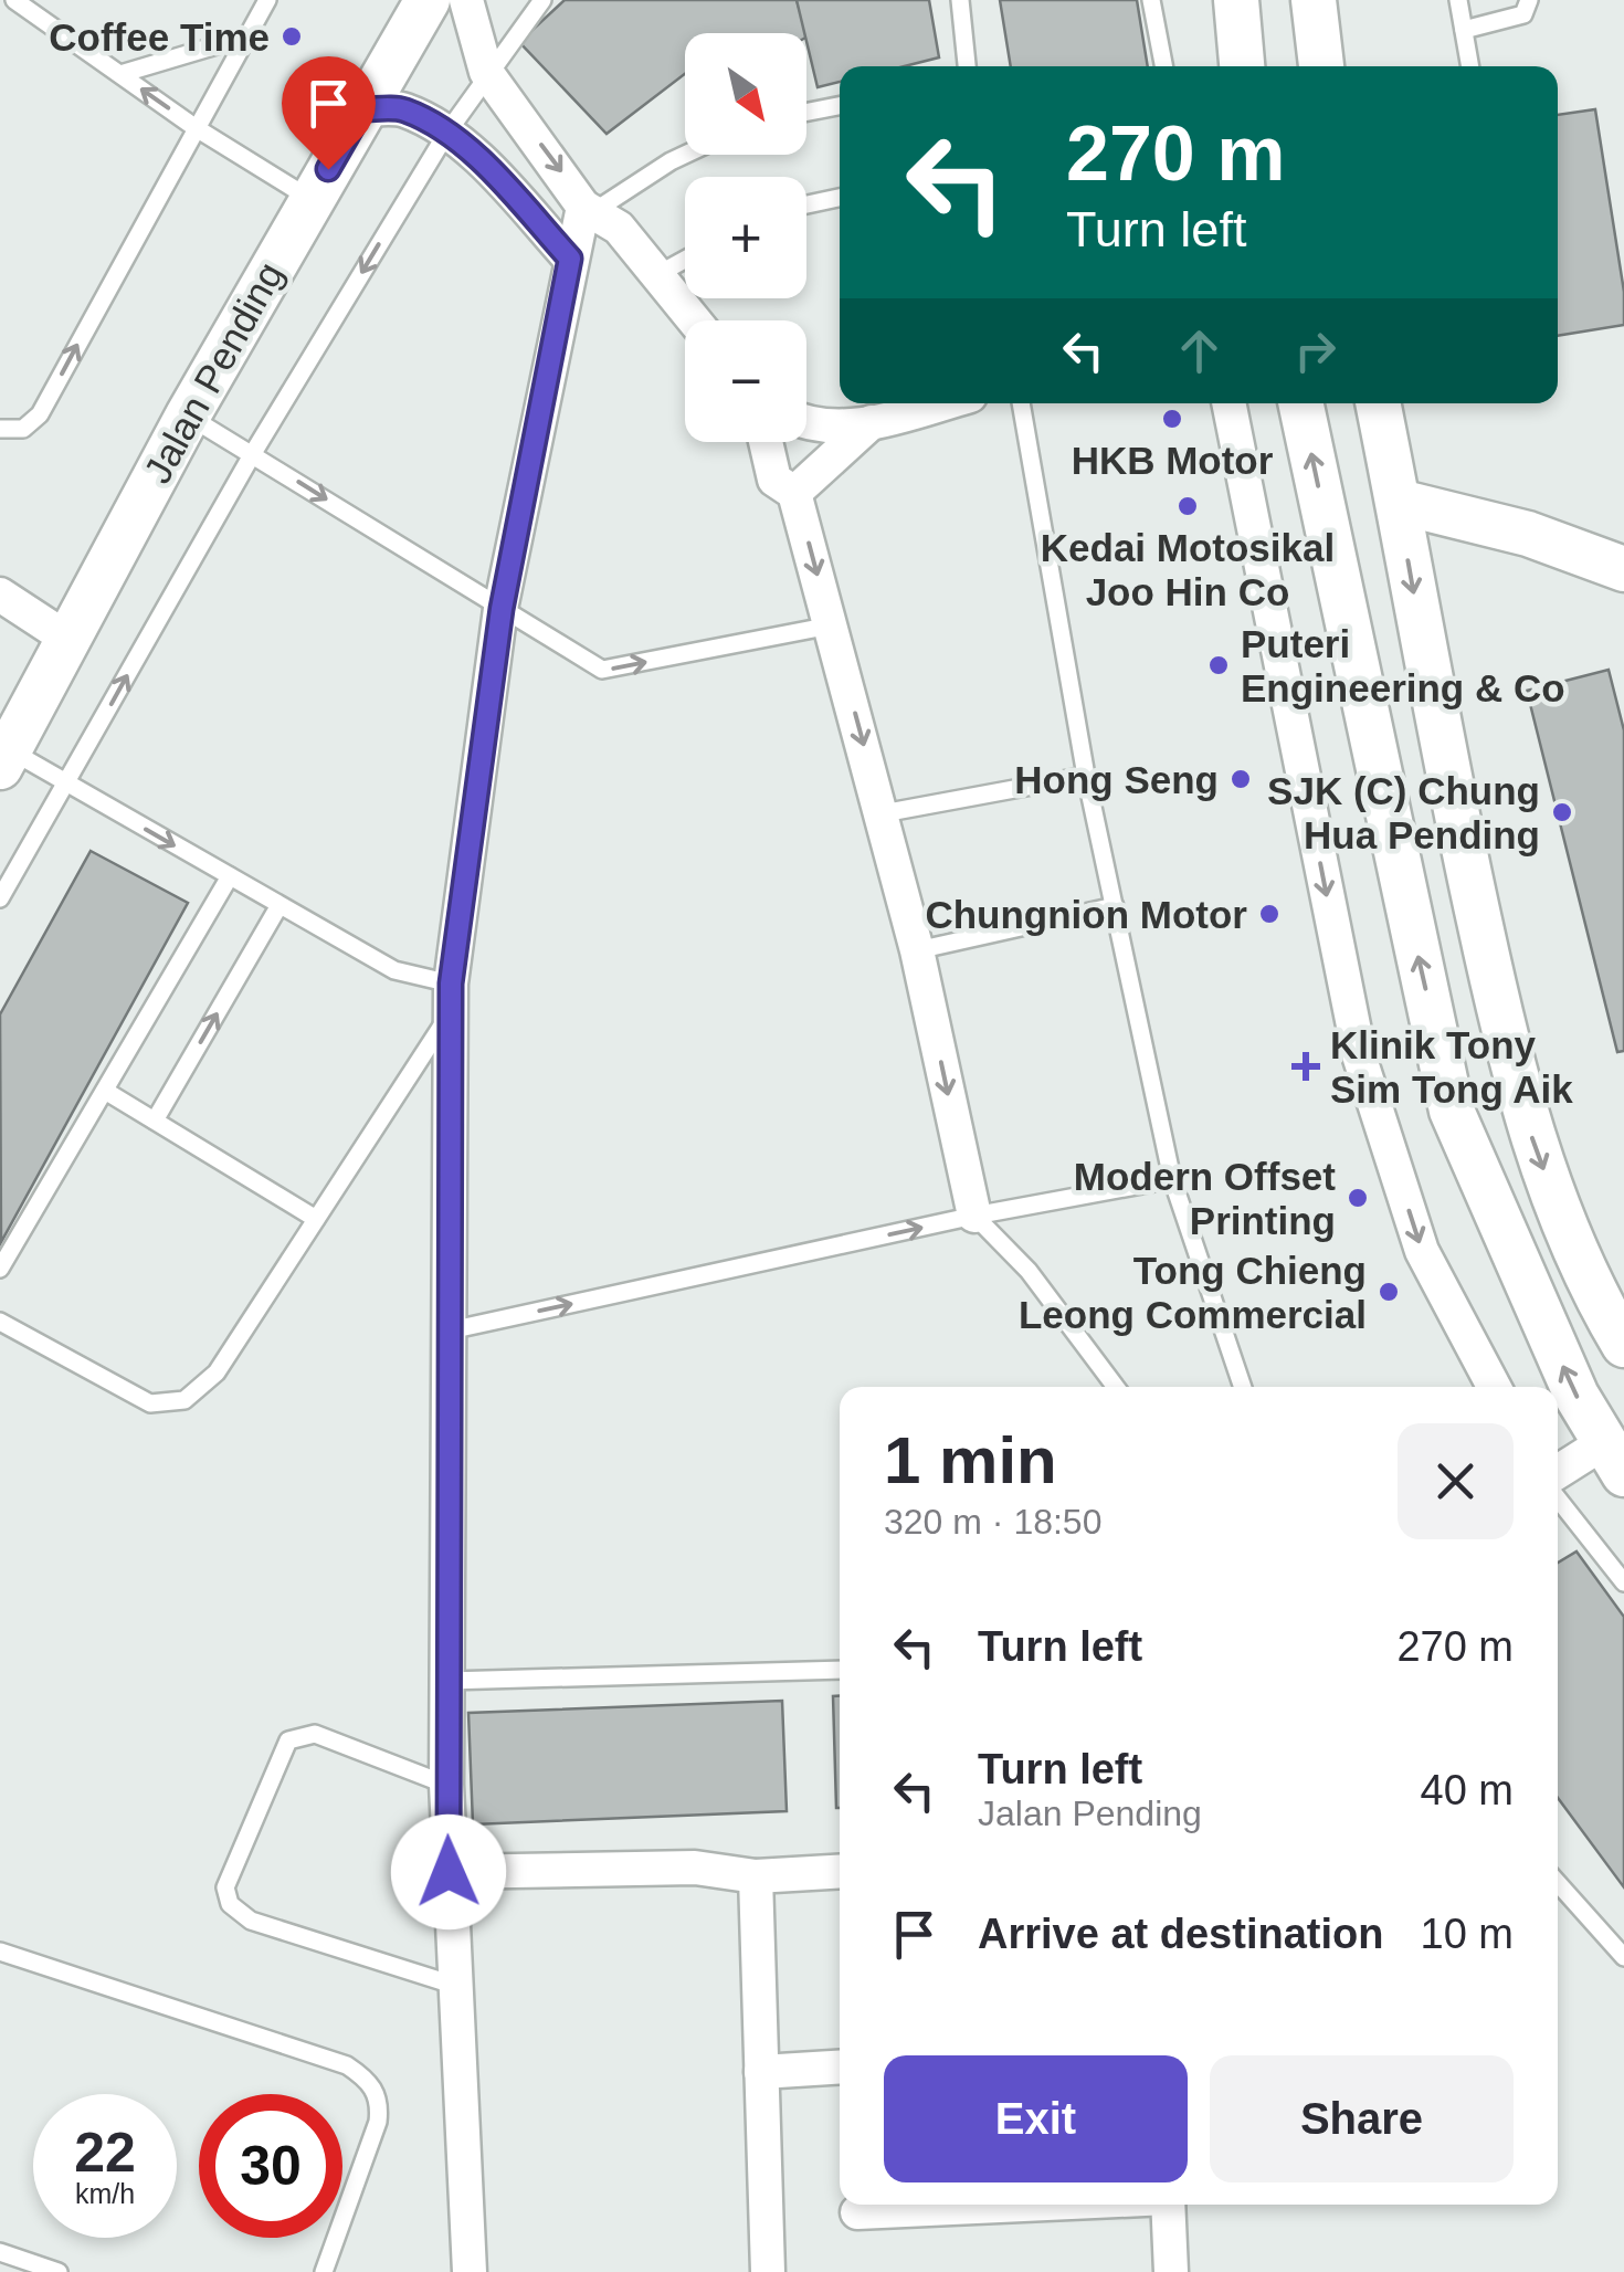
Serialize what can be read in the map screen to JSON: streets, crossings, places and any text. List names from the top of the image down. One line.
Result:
{"streets":{"main road":["Jalan Pending"]},"places":{"other":["Coffee Time","HKB Motor","Kedai Motosikal Joo Hin Co","Puteri Engineering & Co","Hong Seng","SJK (C) Chung Hua Pending","Chungnion Motor","Modern Offset Printing","Tong Chieng Leong Commercial"],"health":["Klinik Tony Sim Tong Aik"]},"north":"bottom right","page":{"map_buttons":["+","−"],"turn":["270 m","Turn left"],"heading":["1 min","320 m · 18:50"],"list":[{"name":"Turn left","value":"270 m"},{"name":"Turn left","note":"Jalan Pending","value":"40 m"},{"name":"Arrive at destination","value":"10 m"}],"buttons":["Exit","Share"],"speed":"22 km/h","limit":"30"}}
